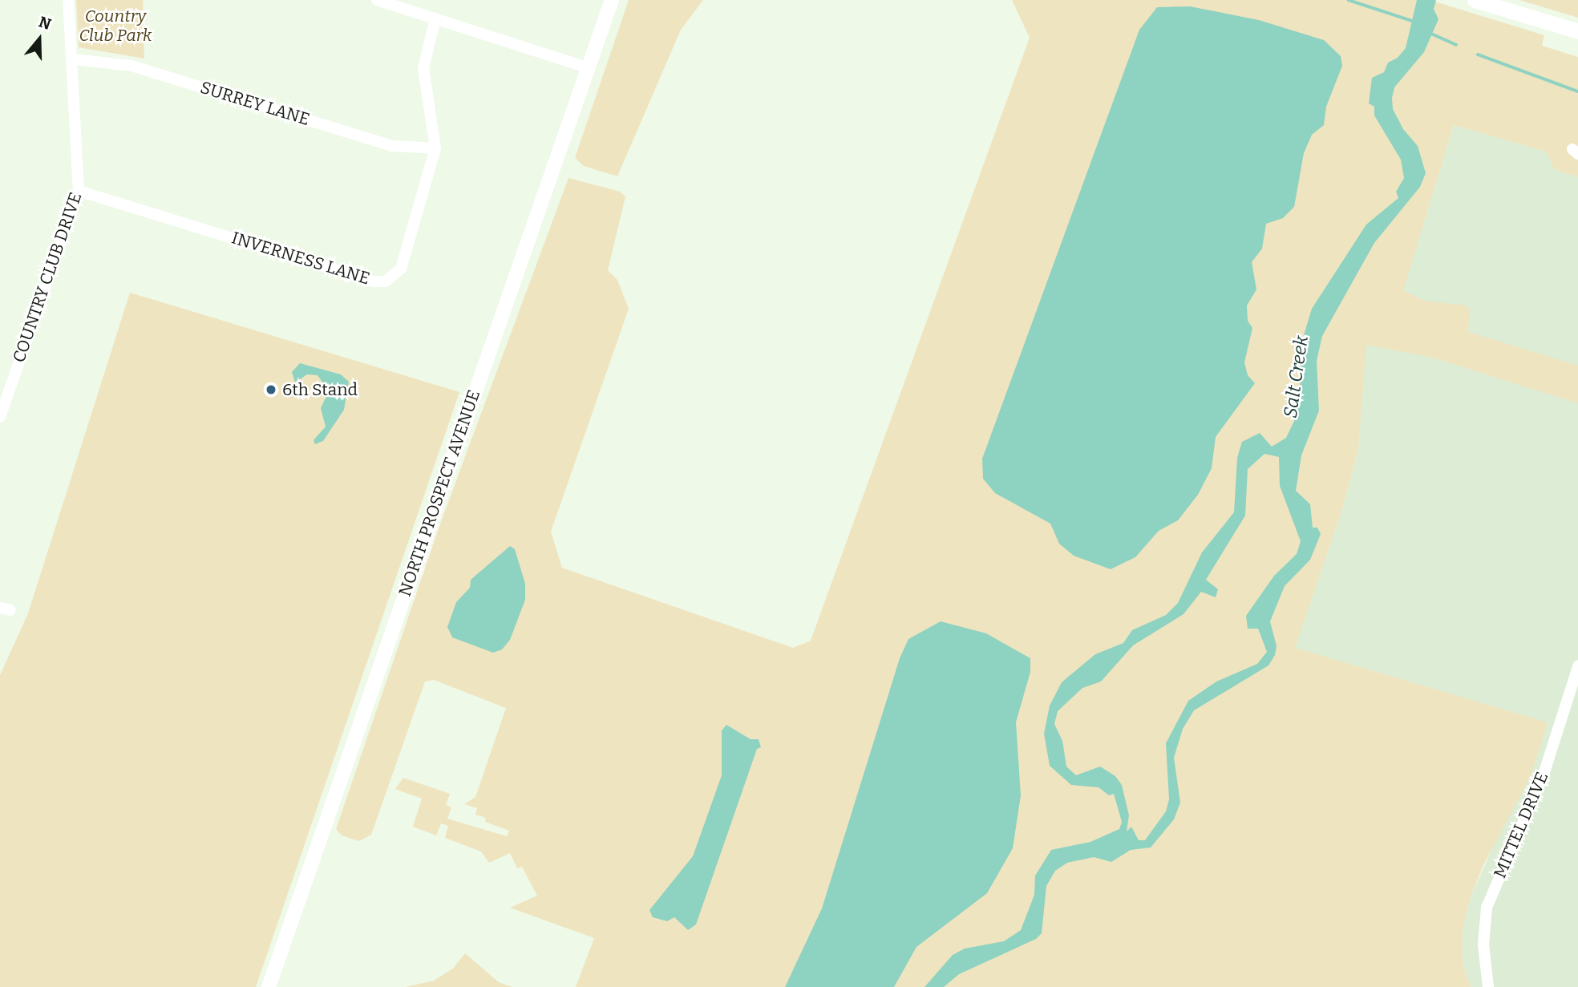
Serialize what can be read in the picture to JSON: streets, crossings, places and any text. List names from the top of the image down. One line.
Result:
{"streets":{"main road":["NORTH PROSPECT AVENUE"],"street":["SURREY LANE","INVERNESS LANE","COUNTRY CLUB DRIVE","MITTEL DRIVE"]},"crossings":[["SURREY LANE","INVERNESS LANE"],["SURREY LANE","COUNTRY CLUB DRIVE"],["INVERNESS LANE","COUNTRY CLUB DRIVE"]],"water":["Salt Creek"],"parks":["Country Club Park"],"places":["6th Stand"],"north":"top"}
